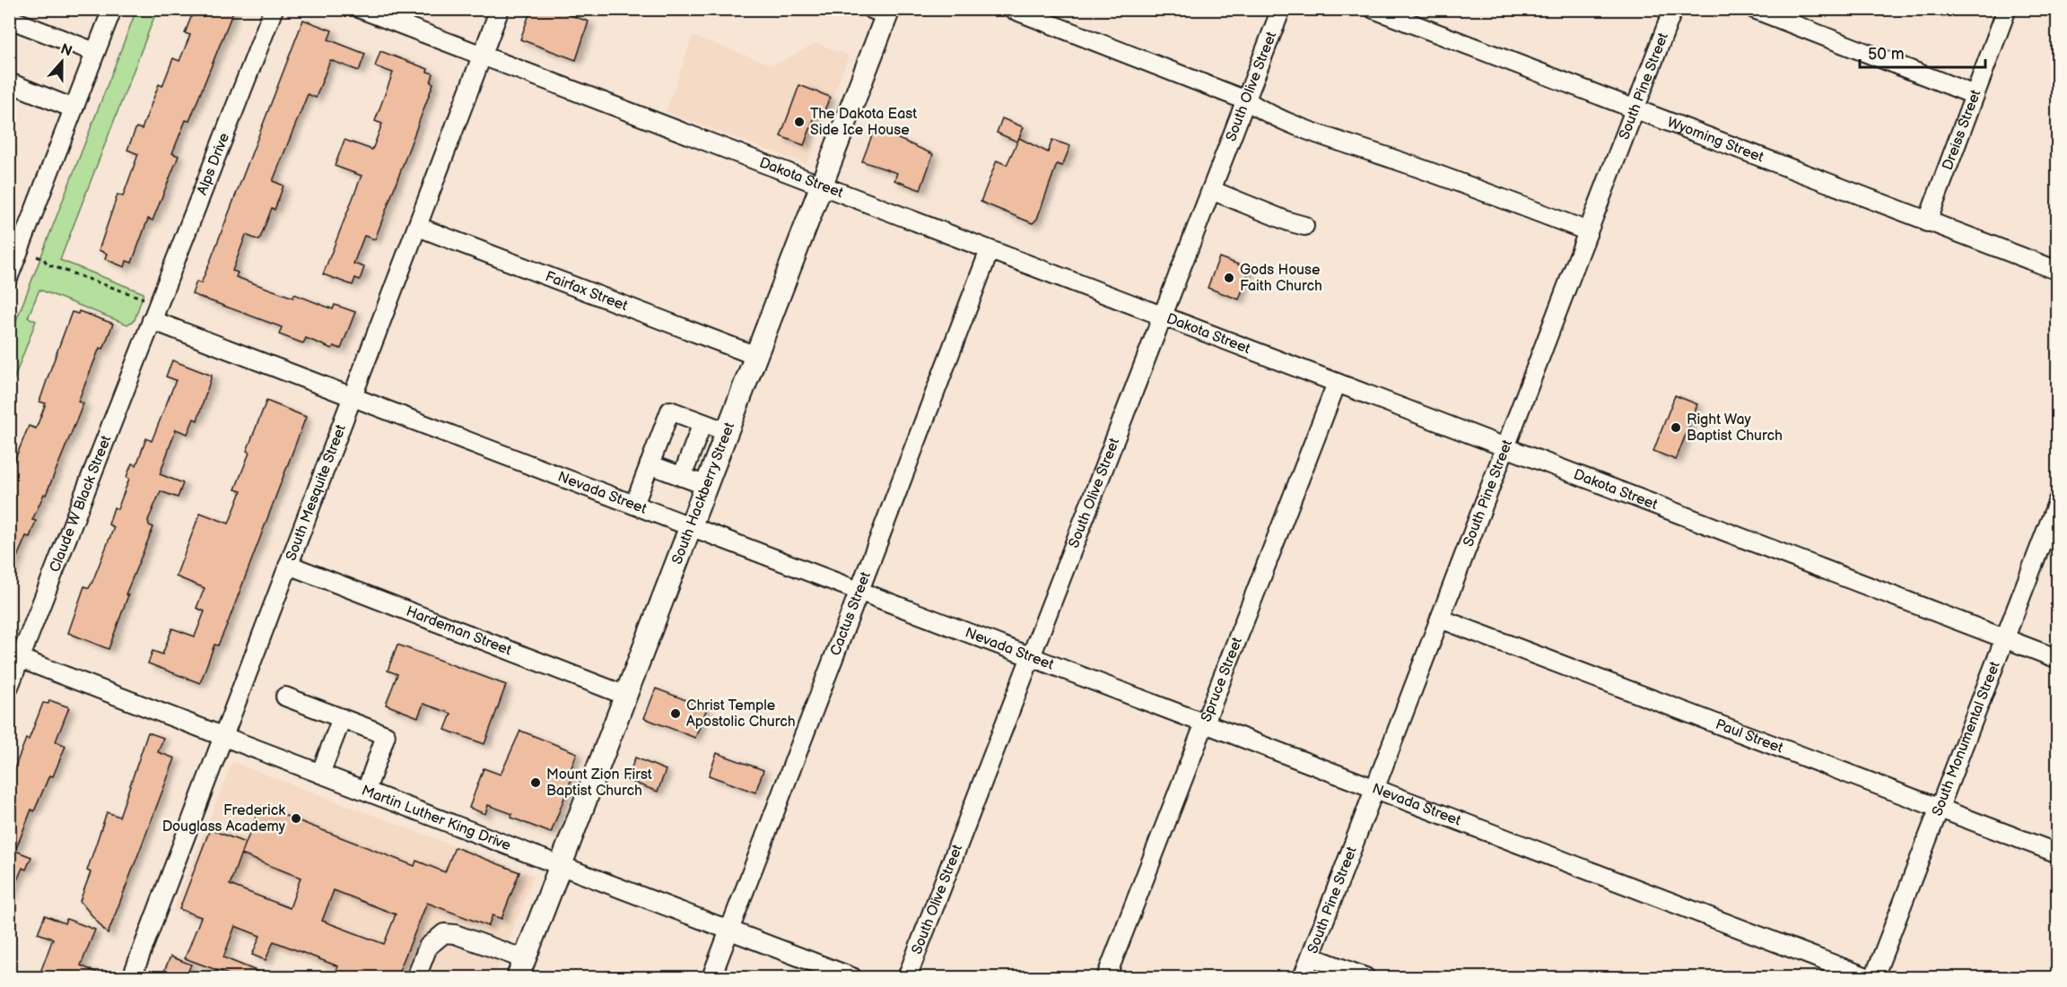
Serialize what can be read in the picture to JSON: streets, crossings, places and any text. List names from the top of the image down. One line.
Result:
{"streets":{"main road":["South Hackberry Street"],"street":["South Olive Street","South Pine Street","Dreiss Street","Wyoming Street","Alps Drive","Dakota Street","Fairfax Street","Nevada Street","South Mesquite Street","Claude W Black Street","Cactus Street","Hardeman Street","Spruce Street","Paul Street","South Monumental Street","Martin Luther King Drive"]},"crossings":[["South Olive Street","Dakota Street"],["South Olive Street","Nevada Street"],["South Pine Street","Wyoming Street"],["South Pine Street","Dakota Street"],["South Pine Street","Nevada Street"],["South Pine Street","Paul Street"],["Dreiss Street","Wyoming Street"],["Alps Drive","Nevada Street"],["Alps Drive","Claude W Black Street"],["Dakota Street","South Mesquite Street"],["Dakota Street","South Hackberry Street"],["Dakota Street","Cactus Street"],["Dakota Street","Spruce Street"],["Dakota Street","South Monumental Street"],["Fairfax Street","South Mesquite Street"],["Fairfax Street","South Hackberry Street"],["Nevada Street","South Mesquite Street"],["Nevada Street","South Hackberry Street"],["Nevada Street","Claude W Black Street"],["Nevada Street","Cactus Street"],["Nevada Street","Spruce Street"],["South Mesquite Street","Hardeman Street"],["South Mesquite Street","Martin Luther King Drive"],["South Hackberry Street","Hardeman Street"],["South Hackberry Street","Martin Luther King Drive"],["Claude W Black Street","Martin Luther King Drive"],["Cactus Street","Martin Luther King Drive"],["Paul Street","South Monumental Street"]],"places":["The Dakota East Side Ice House","Gods House Faith Church","Right Way Baptist Church","Christ Temple Apostolic Church","Mount Zion First Baptist Church","Frederick Douglass Academy"],"scale_bar":"50 m","north":"top"}
